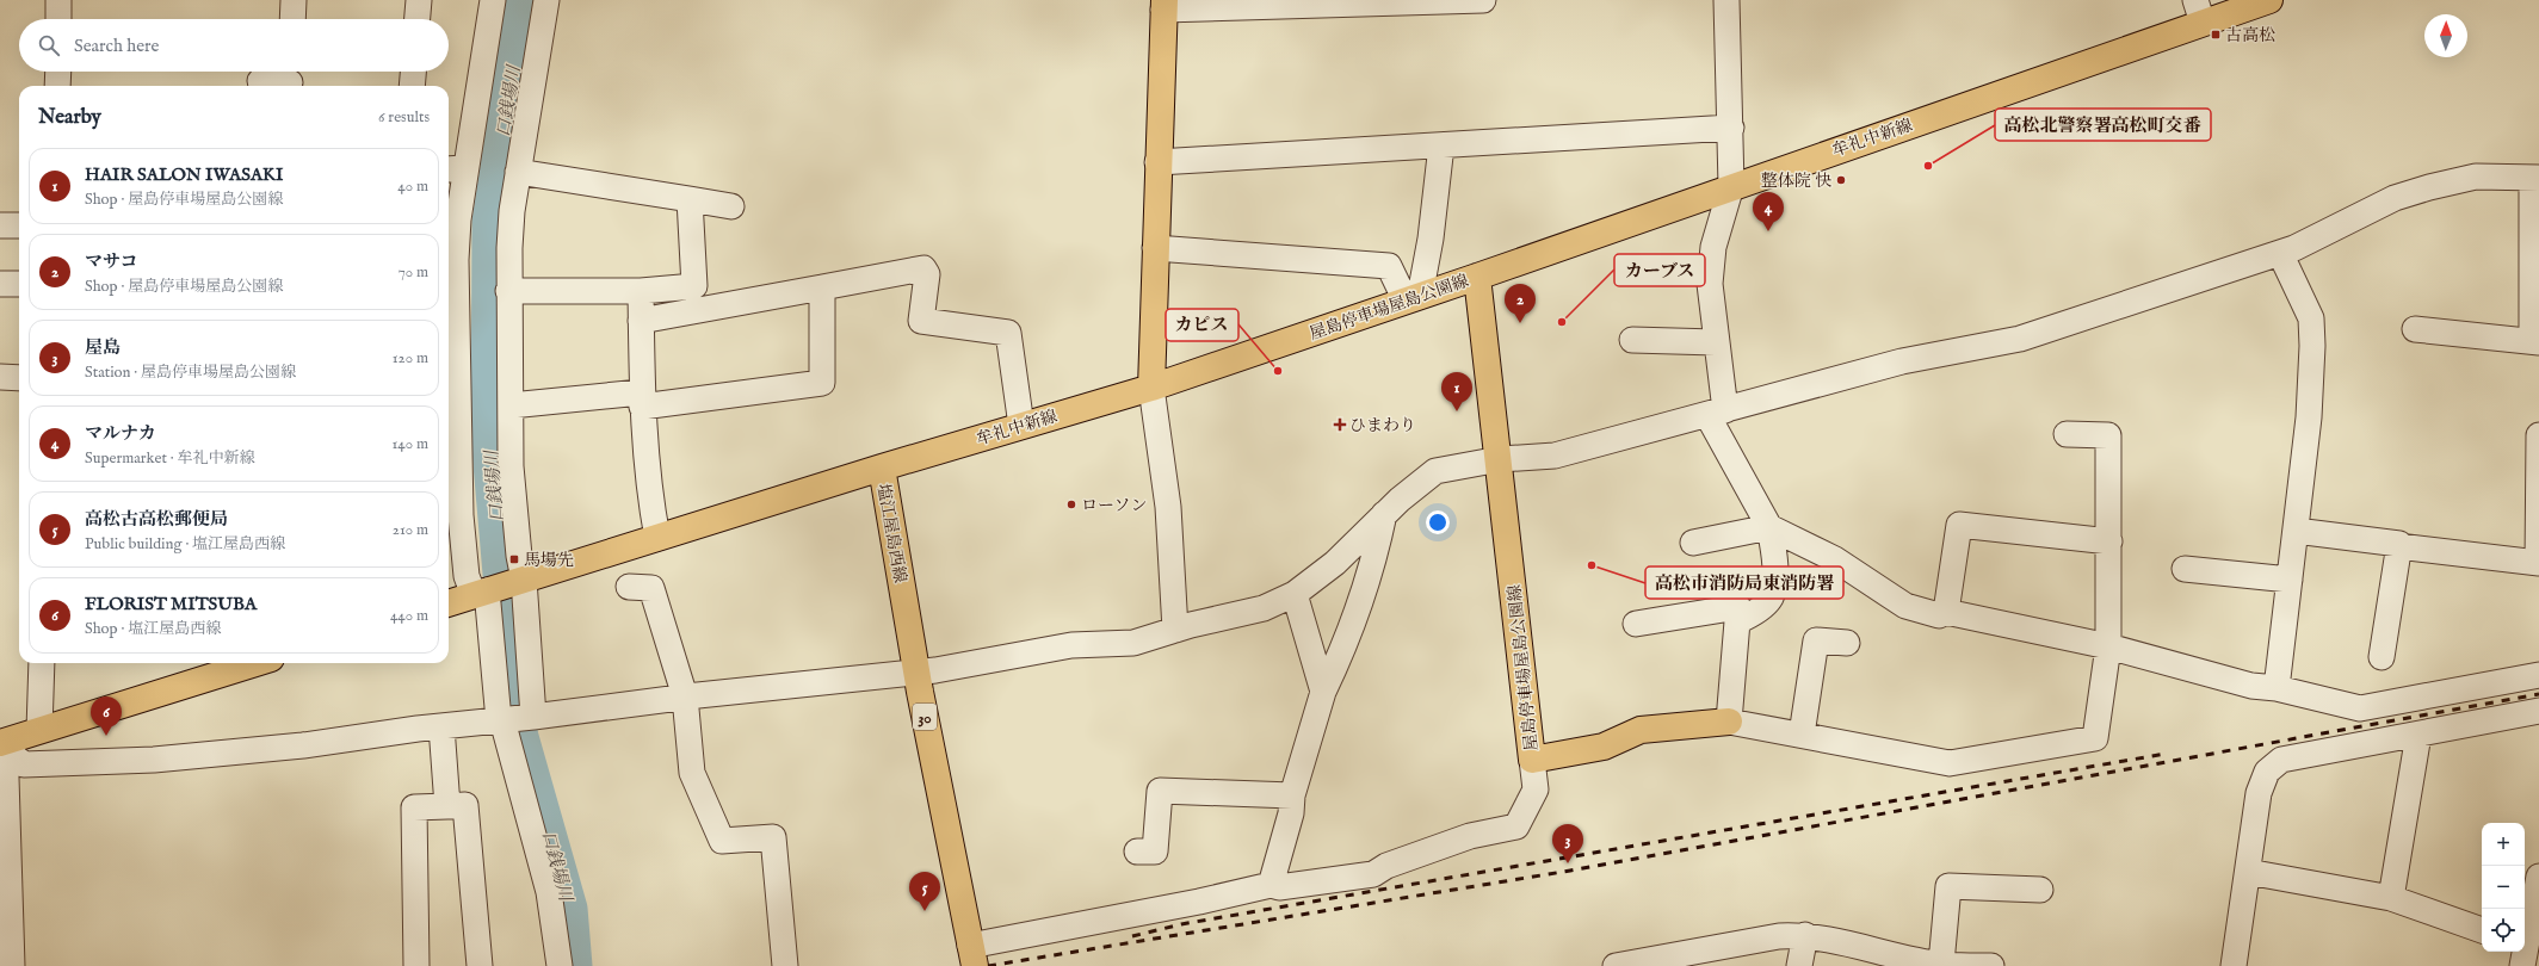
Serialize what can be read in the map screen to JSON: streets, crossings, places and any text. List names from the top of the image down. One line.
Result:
{"streets":{"main road":["牟礼中新線","屋島停車場屋島公園線","塩江屋島西線","30"]},"crossings":[["牟礼中新線","屋島停車場屋島公園線"],["牟礼中新線","塩江屋島西線"]],"water":["口銭場川"],"places":{"transit":["古高松","馬場先"],"other":["高松北警察署高松町交番","整体院 快","カーブス","カピス","ローソン","高松市消防局東消防署"],"health":["ひまわり"]},"north":"top","page":{"search":"Search here","heading":["Nearby","6 results"],"list":[{"mark":"1","name":"HAIR SALON IWASAKI","note":"Shop · 屋島停車場屋島公園線","value":"40 m"},{"mark":"2","name":"マサコ","note":"Shop · 屋島停車場屋島公園線","value":"70 m"},{"mark":"3","name":"屋島","note":"Station · 屋島停車場屋島公園線","value":"120 m"},{"mark":"4","name":"マルナカ","note":"Supermarket · 牟礼中新線","value":"140 m"},{"mark":"5","name":"高松古高松郵便局","note":"Public building · 塩江屋島西線","value":"210 m"},{"mark":"6","name":"FLORIST MITSUBA","note":"Shop · 塩江屋島西線","value":"440 m"}],"pins":["4","2","1","6","3","5"],"map_buttons":["+","−"]}}
